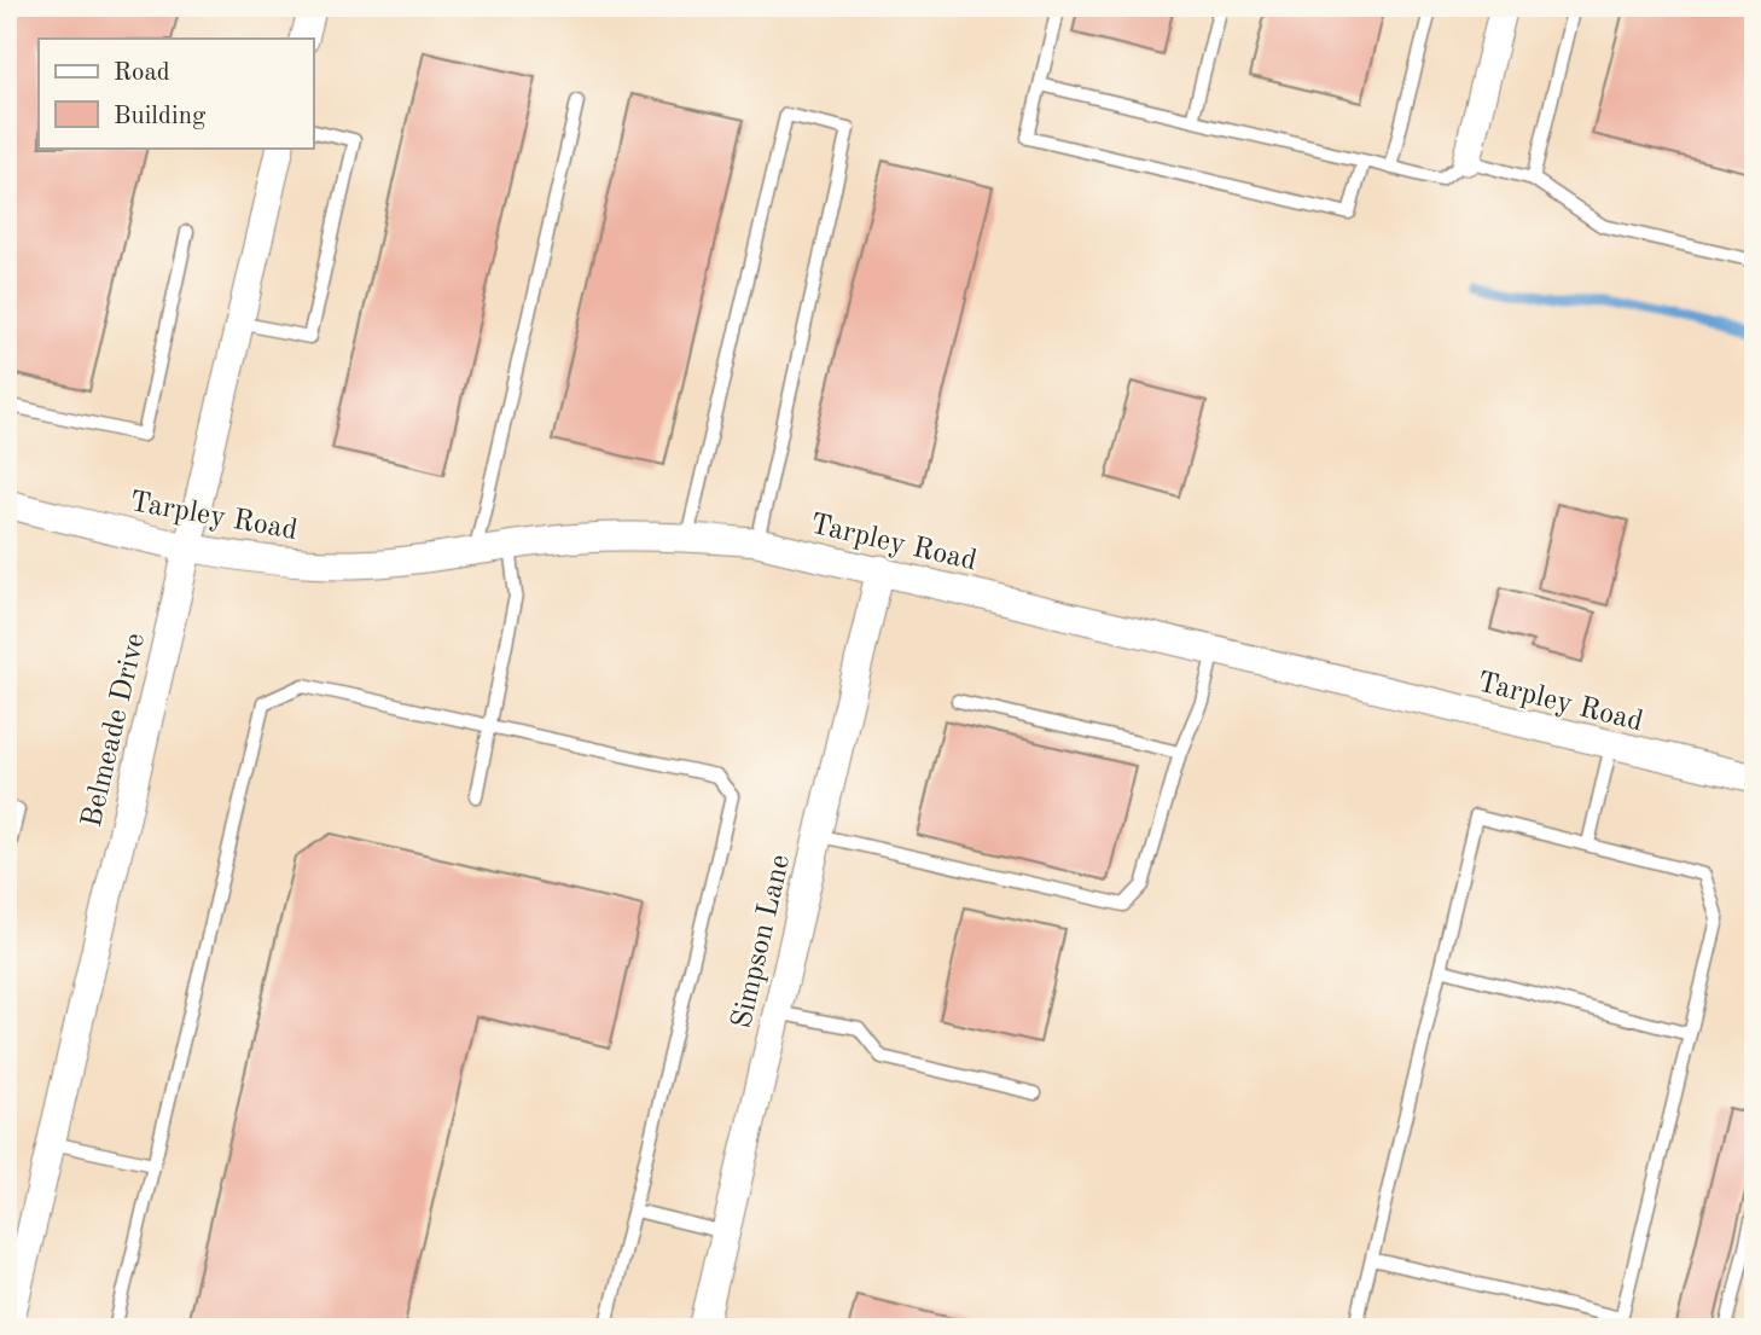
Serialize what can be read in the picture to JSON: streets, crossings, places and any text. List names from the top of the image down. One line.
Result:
{"streets":{"street":["Tarpley Road","Belmeade Drive","Simpson Lane"]},"crossings":[["Tarpley Road","Belmeade Drive"],["Tarpley Road","Simpson Lane"]],"legend":["Road","Building"]}
